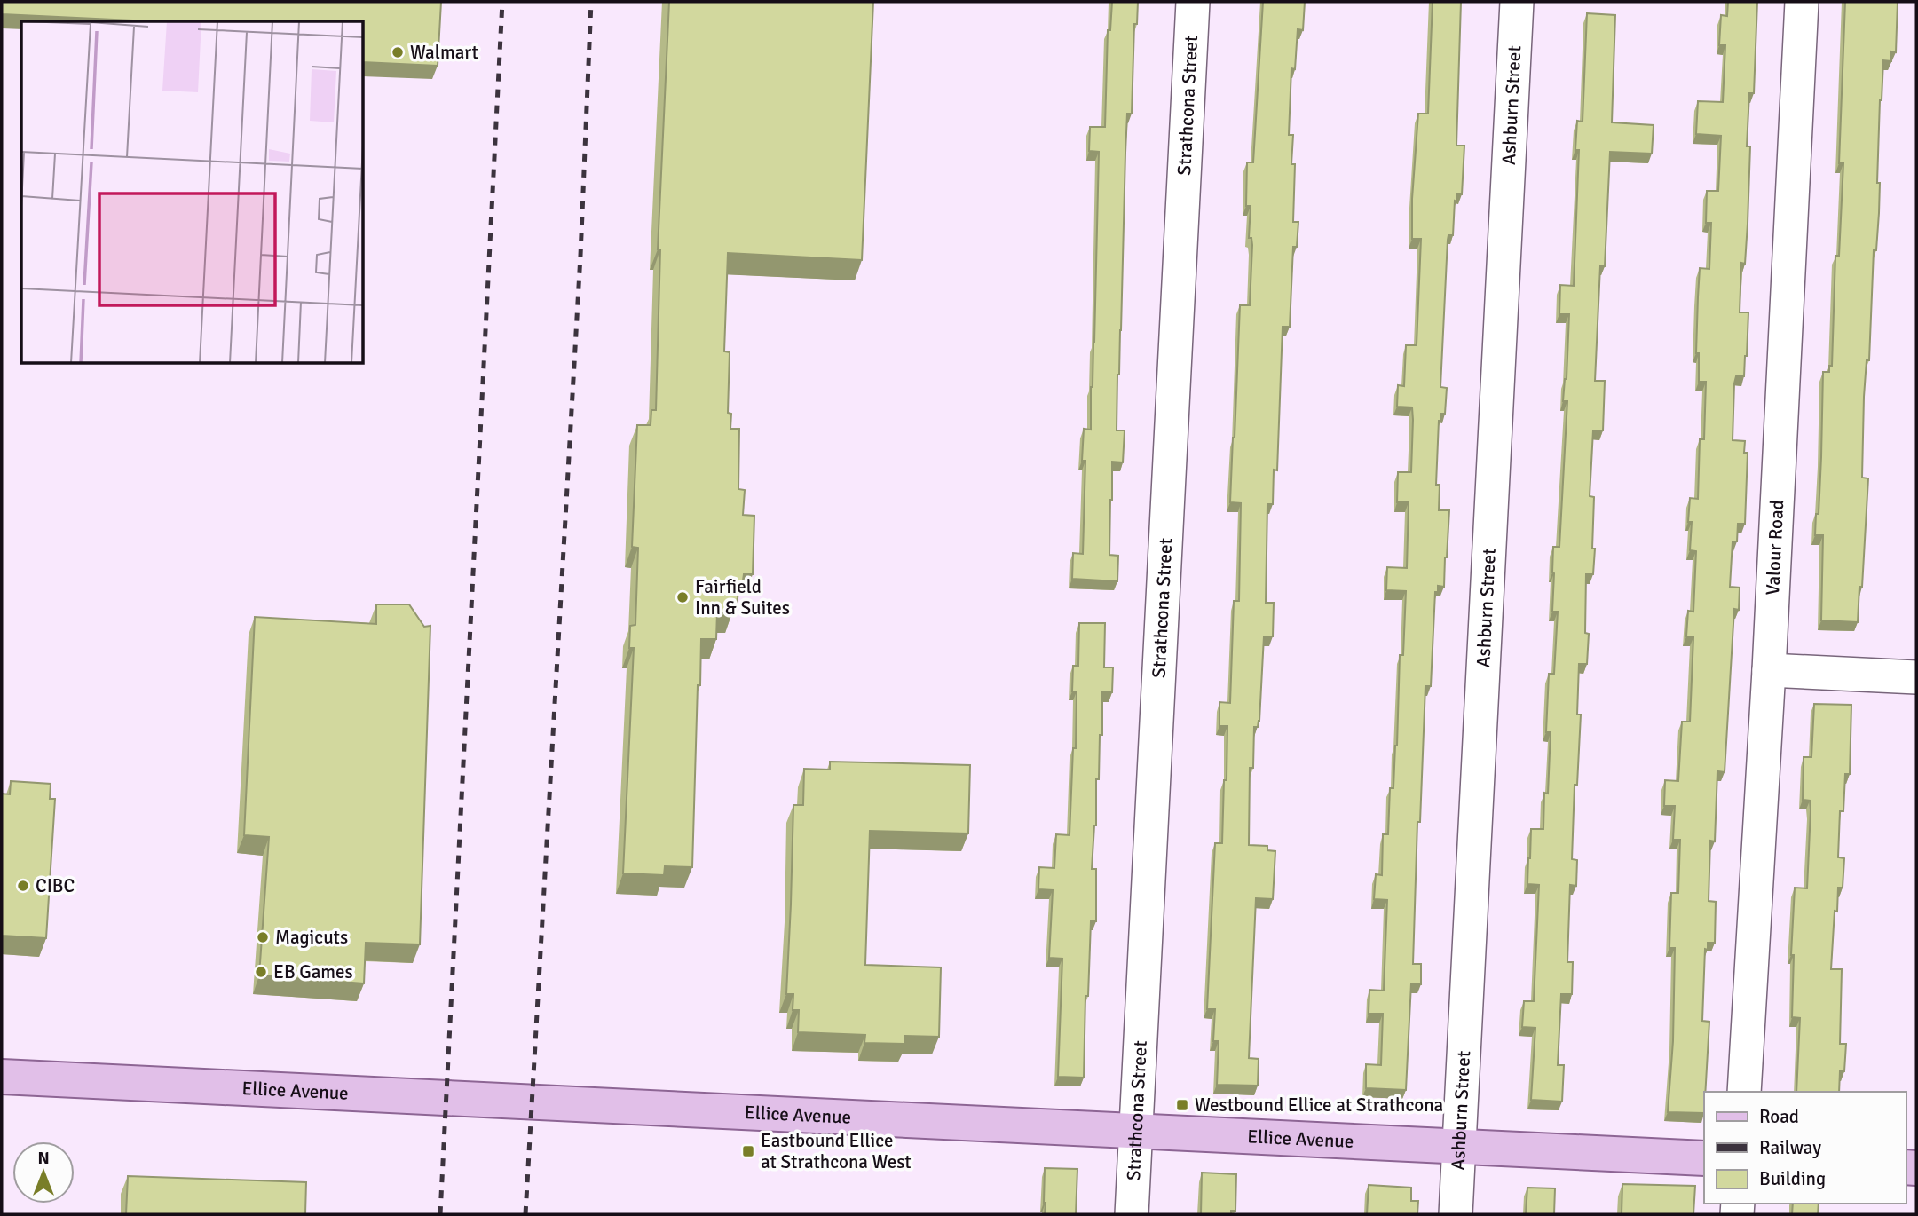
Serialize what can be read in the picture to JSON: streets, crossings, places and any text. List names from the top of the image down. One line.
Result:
{"streets":{"main road":["Ellice Avenue"],"street":["Strathcona Street","Ashburn Street","Valour Road"]},"crossings":[["Strathcona Street","Ellice Avenue"],["Ashburn Street","Ellice Avenue"]],"places":{"other":["Walmart","Fairfield Inn & Suites","CIBC","Magicuts","EB Games"],"transit":["Westbound Ellice at Strathcona","Eastbound Ellice at Strathcona West"]},"legend":["Road","Railway","Building"],"north":"top"}
